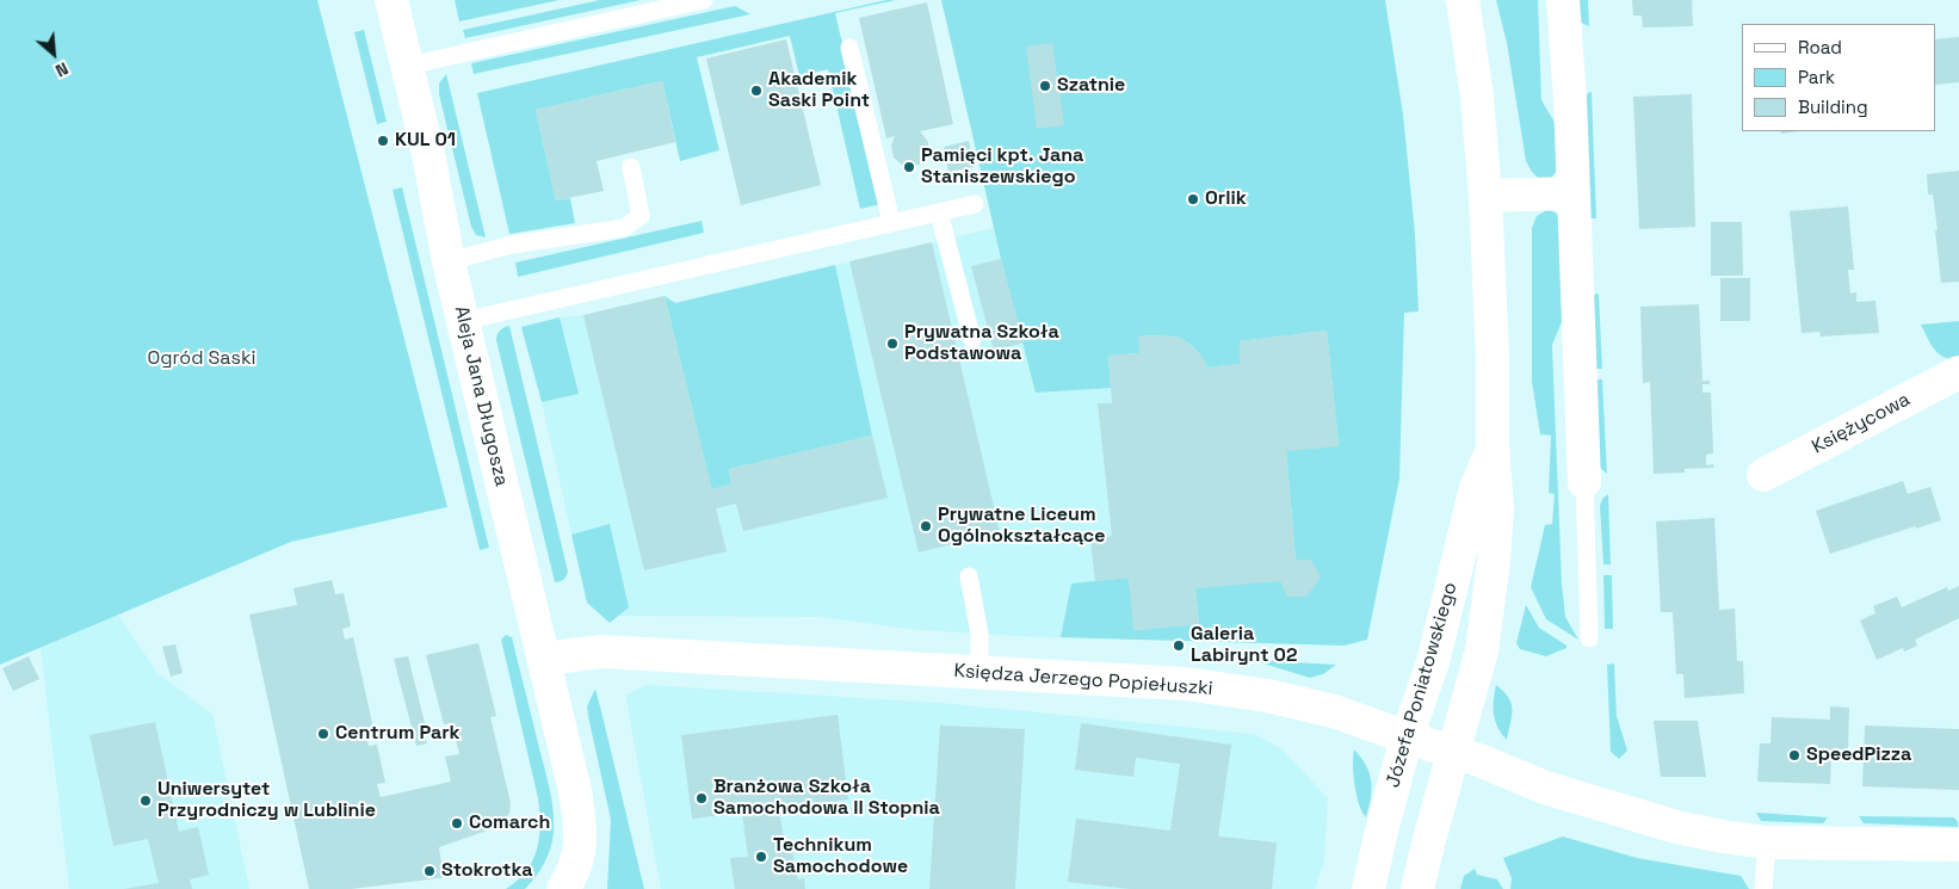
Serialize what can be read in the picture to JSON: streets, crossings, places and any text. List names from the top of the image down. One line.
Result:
{"streets":{"street":["Aleja Jana Długosza","Księżycowa","Księdza Jerzego Popiełuszki","Józefa Poniatowskiego"]},"crossings":[["Aleja Jana Długosza","Księdza Jerzego Popiełuszki"],["Księdza Jerzego Popiełuszki","Józefa Poniatowskiego"]],"parks":["Ogród Saski"],"places":["Szatnie","Akademik Saski Point","KUL 01","Pamięci kpt. Jana Staniszewskiego","Orlik","Prywatna Szkoła Podstawowa","Prywatne Liceum Ogólnokształcące","Galeria Labirynt 02","Centrum Park","SpeedPizza","Branżowa Szkoła Samochodowa II Stopnia","Uniwersytet Przyrodniczy w Lublinie","Comarch","Technikum Samochodowe","Stokrotka"],"legend":["Road","Park","Building"],"north":"bottom right"}
